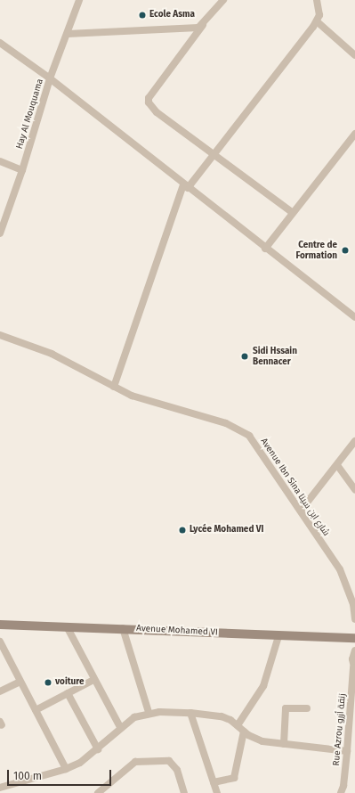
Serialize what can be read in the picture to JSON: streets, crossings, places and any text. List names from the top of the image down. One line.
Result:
{"streets":{"main road":["Avenue Mohamed VI"],"street":["Hay Al Mouquama","Avenue Ibn Sina شارع ابن سينا","Rue Azrou زنقة أزرو"]},"places":["Ecole Asma","Centre de Formation","Sidi Hssain Bennacer","Lycée Mohamed VI","voiture"],"scale_bar":"100 m"}
